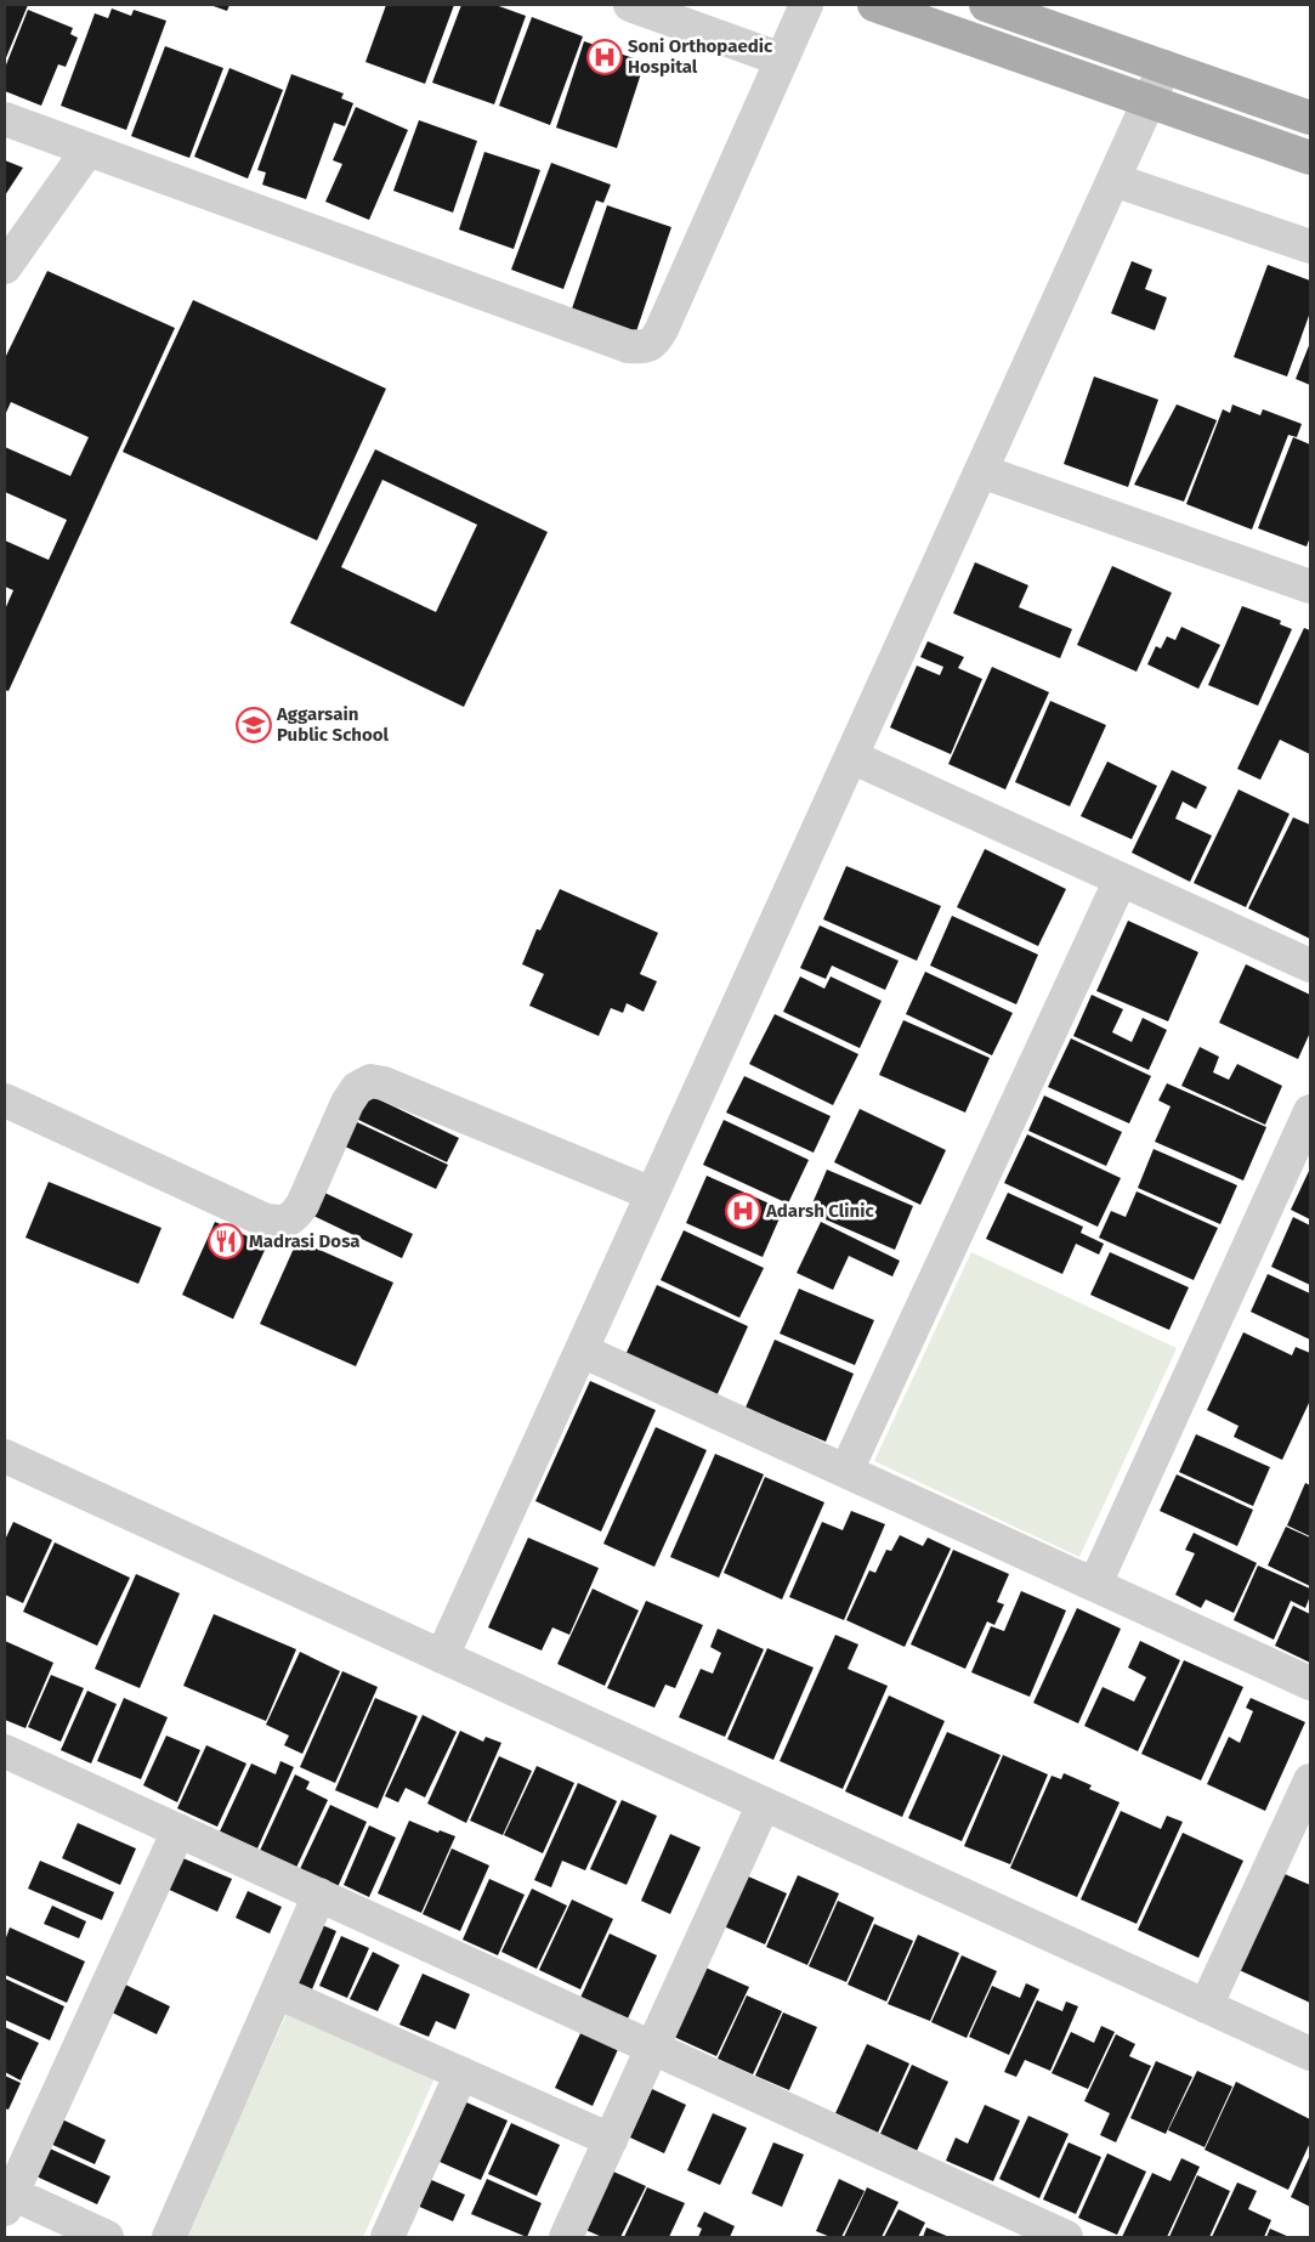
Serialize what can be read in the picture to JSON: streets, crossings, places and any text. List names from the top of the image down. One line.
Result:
{"places":{"hospital":["Soni Orthopaedic Hospital","Adarsh Clinic"],"school or university":["Aggarsain Public School"],"restaurant":["Madrasi Dosa"]}}
